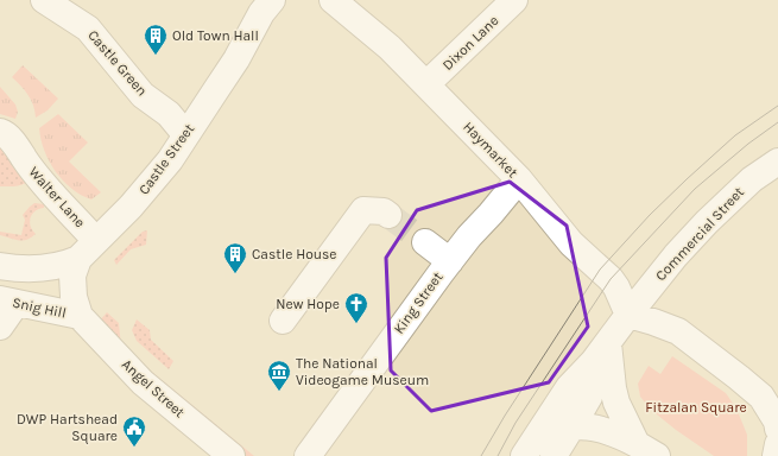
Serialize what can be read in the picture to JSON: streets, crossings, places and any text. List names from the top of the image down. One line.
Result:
{"streets":{"street":["Dixon Lane","Castle Green","Haymarket","Castle Street","Walter Lane","Commercial Street","King Street","Snig Hill","Angel Street"]},"crossings":[["Dixon Lane","Haymarket"],["Castle Green","Castle Street"],["Haymarket","Commercial Street"],["Haymarket","King Street"],["Castle Street","Walter Lane"],["Snig Hill","Angel Street"]],"parks":["Fitzalan Square"],"places":{"building":["Old Town Hall","Castle House"],"church":["New Hope"],"museum":["The National Videogame Museum"],"public building":["DWP Hartshead Square"]}}
